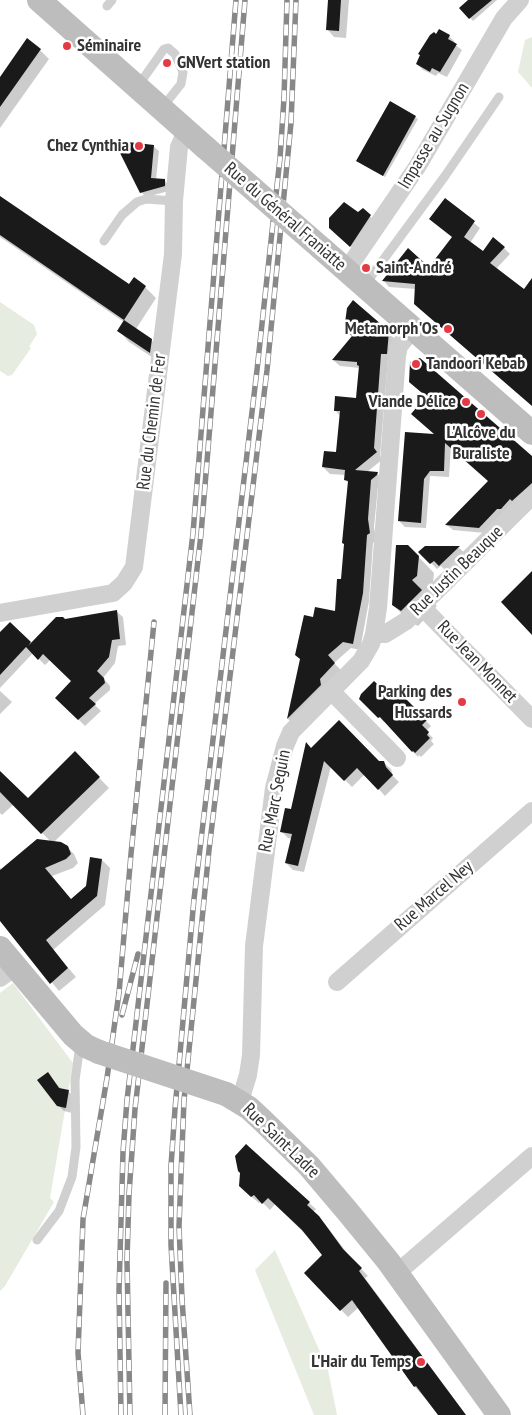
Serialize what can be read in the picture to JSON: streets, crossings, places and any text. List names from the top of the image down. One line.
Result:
{"streets":{"street":["Impasse au Sugnon","Rue du Général Franiatte","Rue du Chemin de Fer","Rue Justin Beauque","Rue Jean Monnet","Rue Marc Seguin","Rue Marcel Ney","Rue Saint-Ladre"]},"crossings":[["Impasse au Sugnon","Rue du Général Franiatte"],["Rue du Général Franiatte","Rue du Chemin de Fer"],["Rue du Général Franiatte","Rue Marc Seguin"],["Rue Justin Beauque","Rue Jean Monnet"],["Rue Justin Beauque","Rue Marc Seguin"],["Rue Marc Seguin","Rue Saint-Ladre"]],"places":["Séminaire","GNVert station","Chez Cynthia","Saint-André","Metamorph'Os","Tandoori Kebab","Viande Délice","L'Alcôve du Buraliste","Parking des Hussards","L'Hair du Temps"]}
